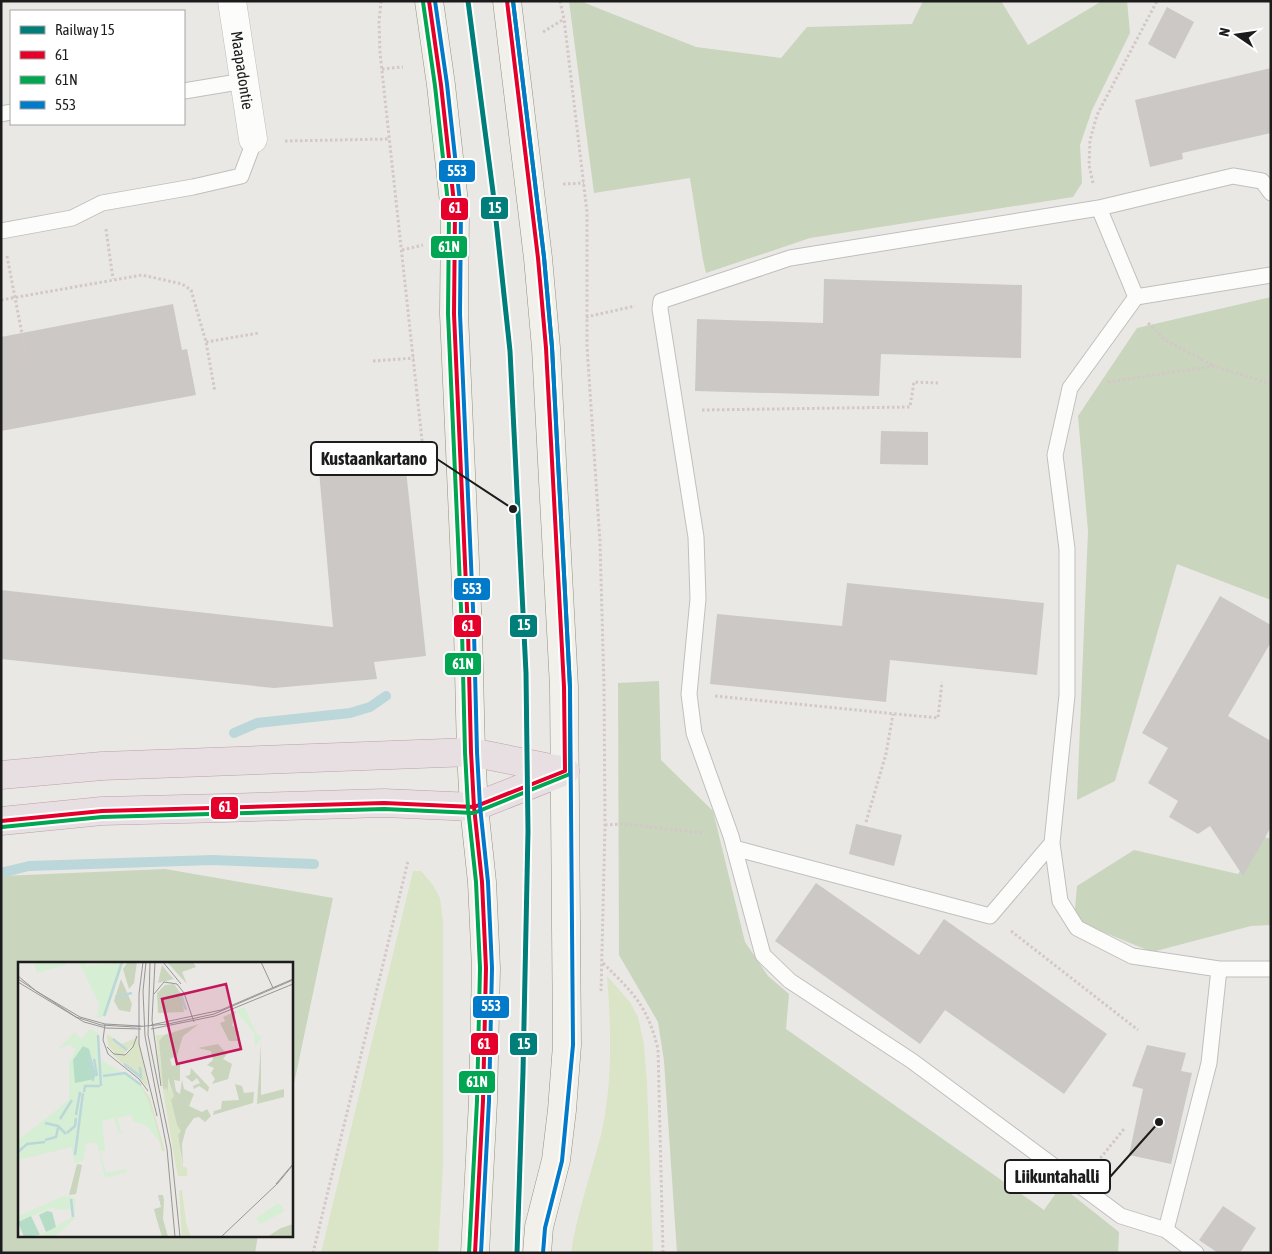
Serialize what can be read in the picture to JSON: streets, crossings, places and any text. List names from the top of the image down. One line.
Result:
{"streets":{"street":["Maapadontie"]},"places":["Kustaankartano","Liikuntahalli"],"lines":["rail line 15","transit line 61","transit line 61N","transit line 553"],"legend":["Railway 15","61","61N","553"],"north":"left"}
